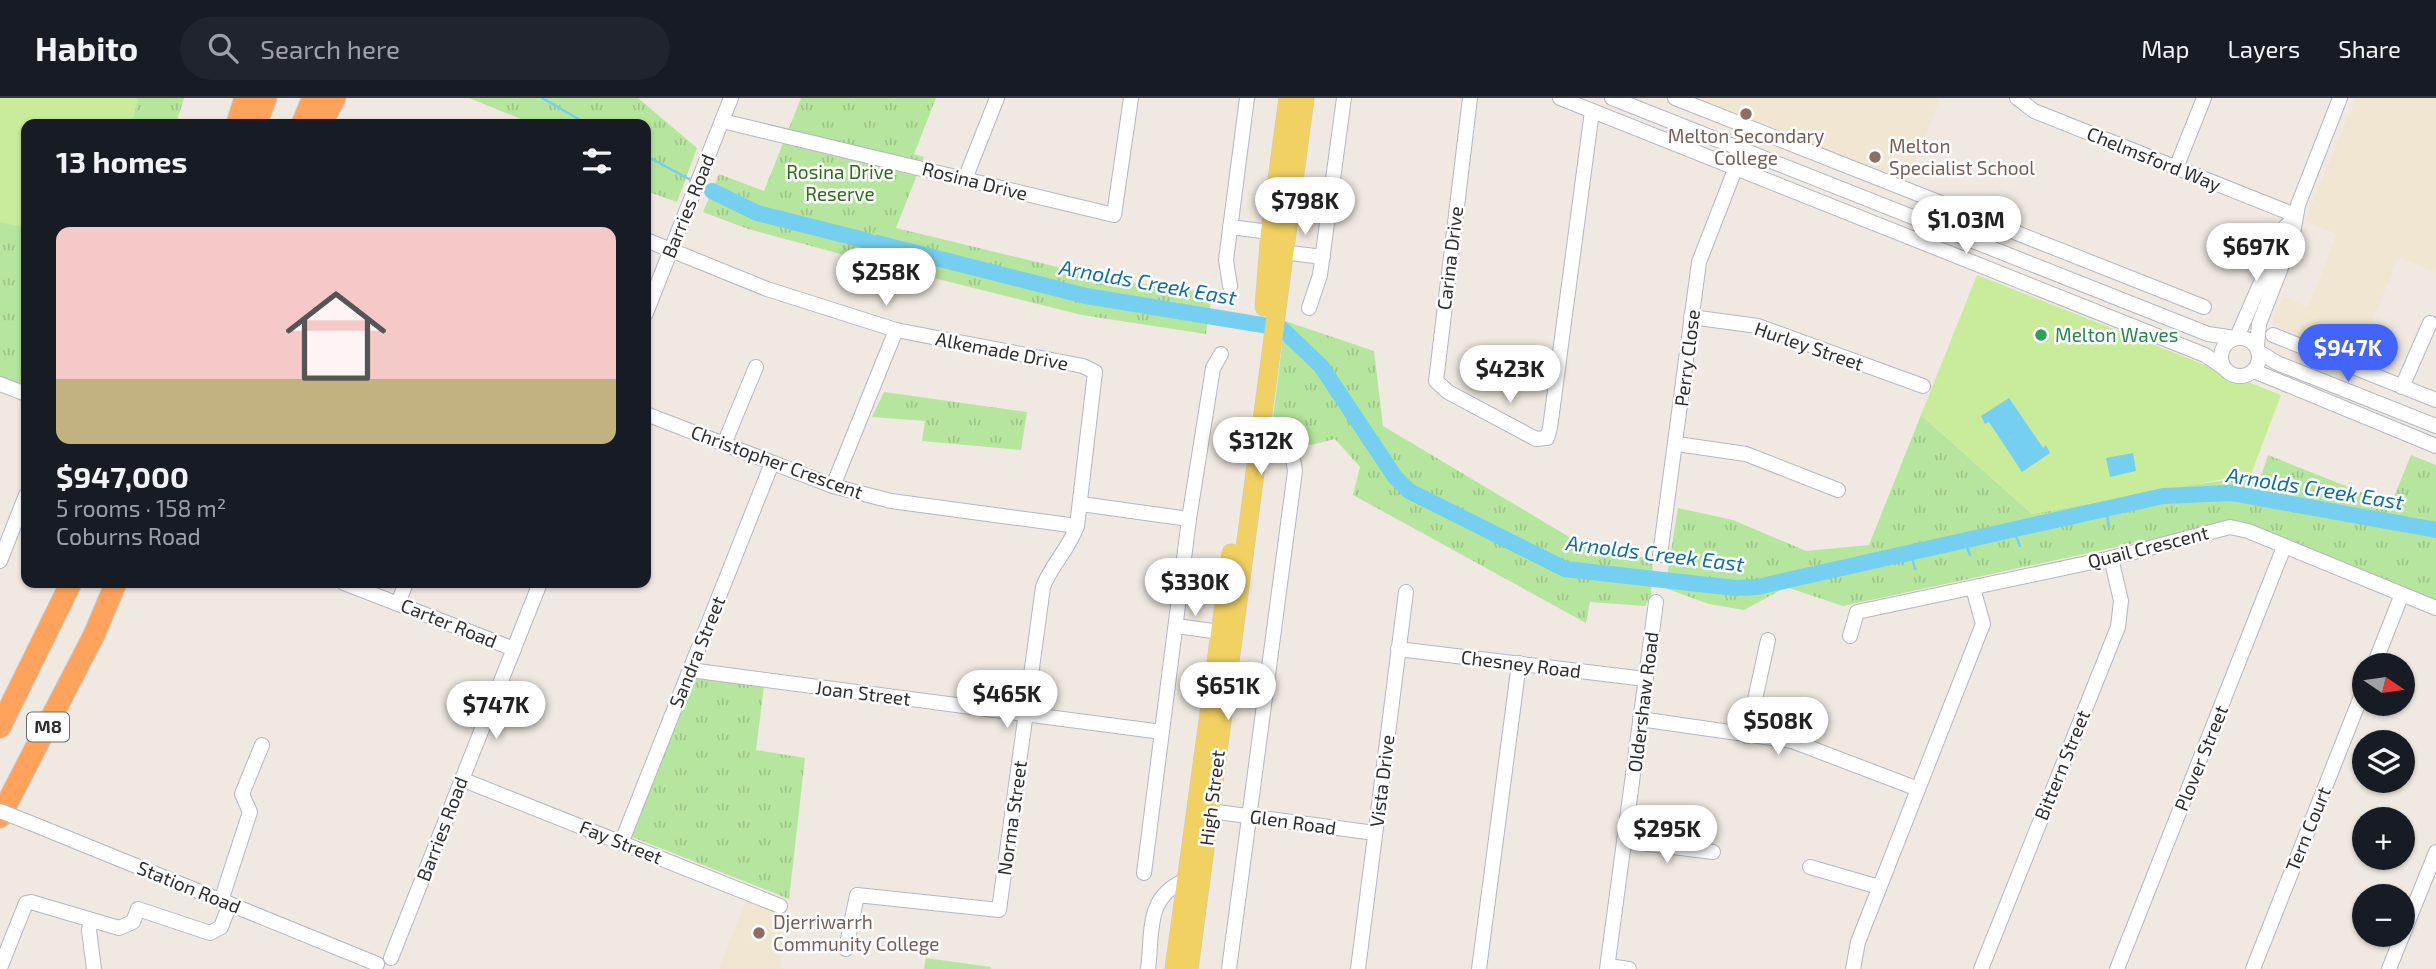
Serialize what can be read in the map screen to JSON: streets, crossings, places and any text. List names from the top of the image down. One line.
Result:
{"streets":{"highway":["M8"],"main road":["High Street"],"street":["Chelmsford Way","Rosina Drive","Barries Road","Carina Drive","Hurley Street","Alkemade Drive","Perry Close","Christopher Crescent","Quail Crescent","Carter Road","Sandra Street","Chesney Road","Joan Street","Oldershaw Road","Plover Street","Bittern Street","Vista Drive","Norma Street","Glen Road","Tern Court","Fay Street","Station Road"]},"crossings":[["Rosina Drive","Barries Road"],["Barries Road","Alkemade Drive"],["Barries Road","Carter Road"],["Barries Road","Fay Street"],["Hurley Street","Perry Close"],["Alkemade Drive","Norma Street"],["Christopher Crescent","Sandra Street"],["Christopher Crescent","Norma Street"],["Quail Crescent","Plover Street"],["Quail Crescent","Bittern Street"],["Sandra Street","Joan Street"],["Sandra Street","Fay Street"],["Chesney Road","Oldershaw Road"],["Chesney Road","Vista Drive"],["Joan Street","Norma Street"],["Vista Drive","Glen Road"],["High Street","Glen Road"]],"water":["Arnolds Creek East"],"parks":["Rosina Drive Reserve"],"places":["Melton Secondary College","Melton Specialist School","Melton Waves","Djerriwarrh Community College"],"north":"right","page":{"header":"Habito","search":"Search here","nav":["Map","Layers","Share"],"heading":"13 homes","price":["$798K","$1.03M","$697K","$258K","$947K","$423K","$312K","$330K","$651K","$465K","$747K","$508K","$295K"],"list":[{"name":"$947,000","note":"5 rooms · 158 m² · Coburns Road"}],"map_buttons":["+","−"]}}
